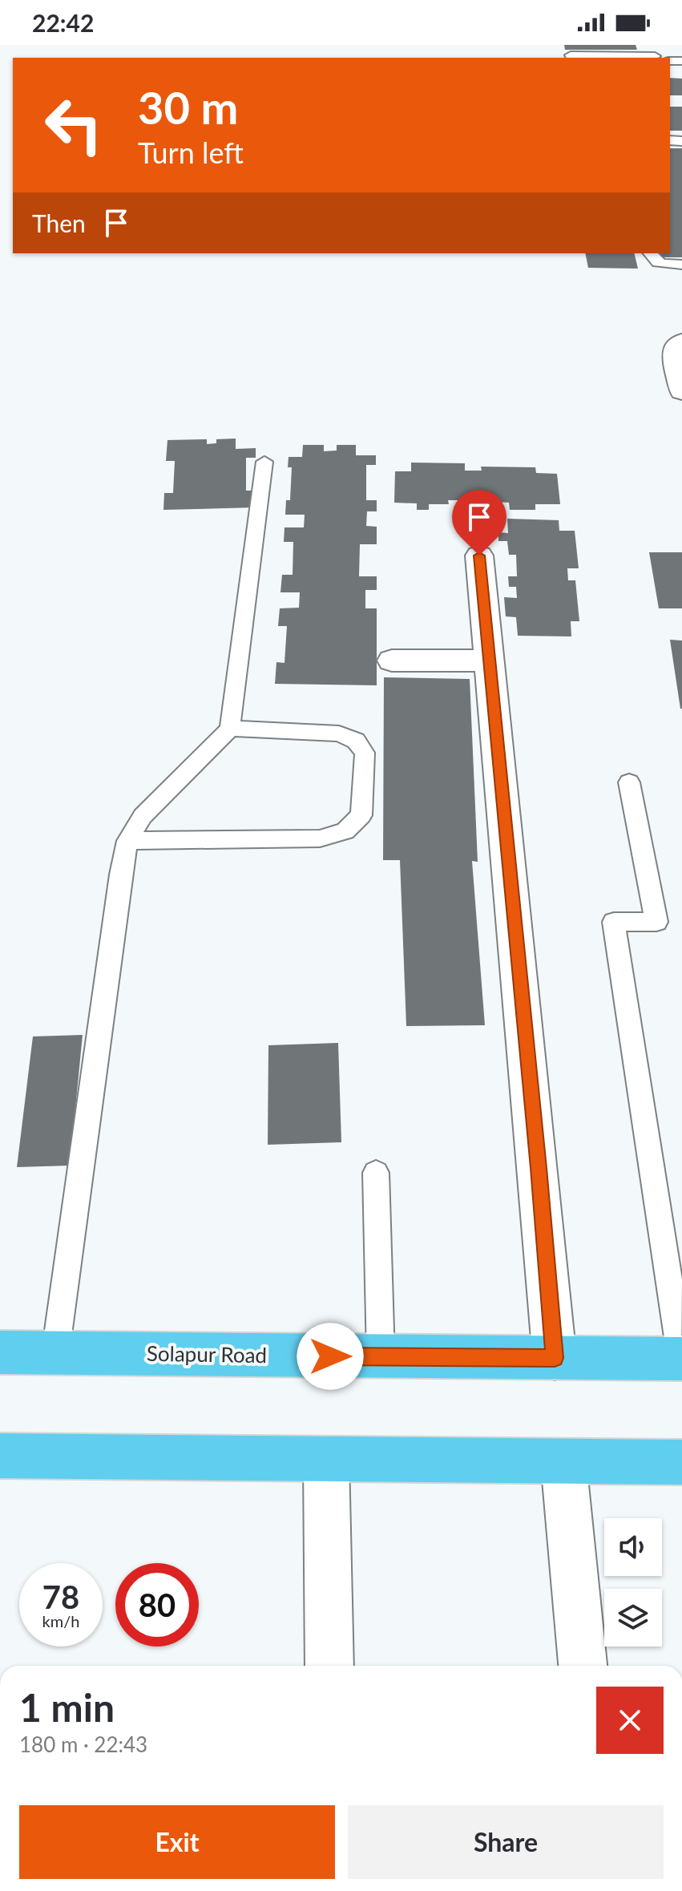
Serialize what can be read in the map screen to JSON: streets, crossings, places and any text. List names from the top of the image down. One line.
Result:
{"streets":{"highway":["Solapur Road"]},"page":{"status":"22:42","turn":["30 m","Turn left"],"then":"Then","speed":"78 km/h","limit":"80","heading":["1 min","180 m · 22:43"],"buttons":["Exit","Share"]}}
